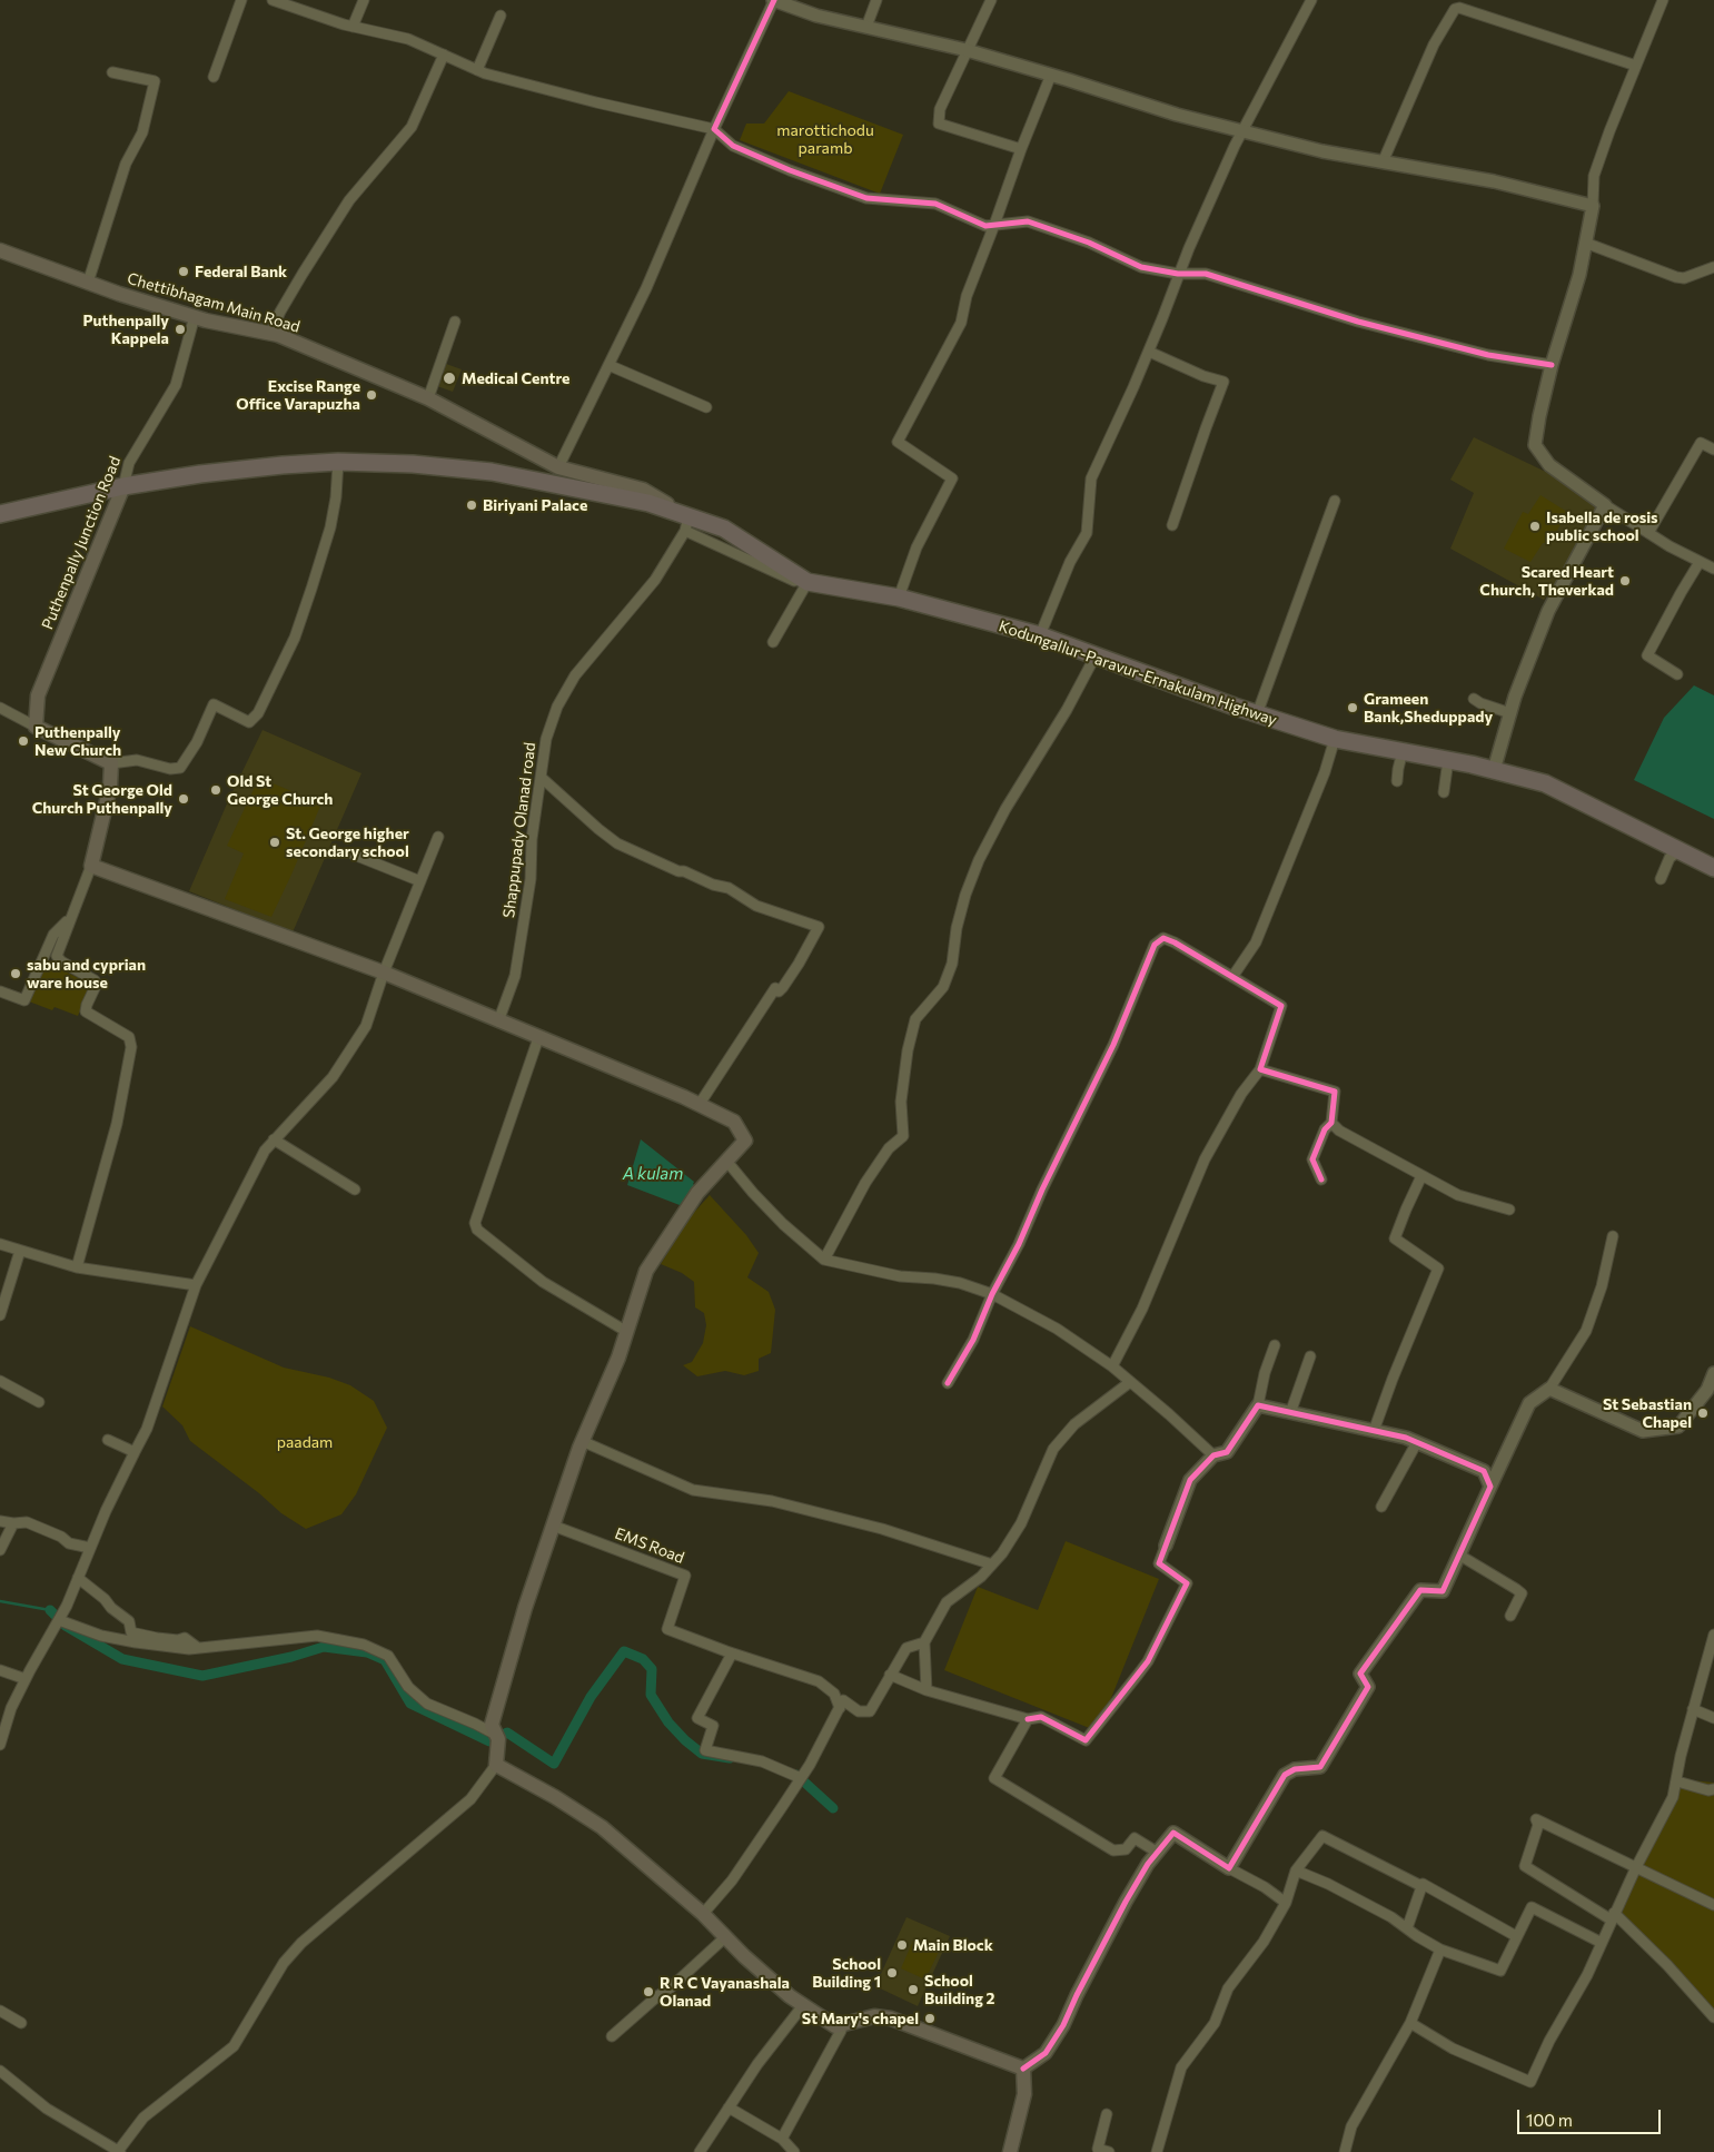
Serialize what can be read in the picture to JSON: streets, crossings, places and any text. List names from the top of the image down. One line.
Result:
{"streets":{"highway":["Kodungallur-Paravur-Ernakulam Highway"],"main road":["Chettibhagam Main Road","Puthenpally Junction Road"],"street":["Shappupady Olanad road","EMS Road"]},"crossings":[["Chettibhagam Main Road","Puthenpally Junction Road"],["Chettibhagam Main Road","Kodungallur-Paravur-Ernakulam Highway"],["Chettibhagam Main Road","Shappupady Olanad road"],["Puthenpally Junction Road","Kodungallur-Paravur-Ernakulam Highway"],["Kodungallur-Paravur-Ernakulam Highway","Shappupady Olanad road"]],"water":["A kulam"],"parks":["marottichodu paramb","paadam"],"places":["Federal Bank","Puthenpally Kappela","Medical Centre","Excise Range Office Varapuzha","Biriyani Palace","Isabella de rosis public school","Scared Heart Church, Theverkad","Grameen Bank,Sheduppady","Puthenpally New Church","Old St George Church","St George Old Church Puthenpally","St. George higher secondary school","sabu and cyprian ware house","St Sebastian Chapel","Main Block","School Building 1","School Building 2","R R C Vayanashala Olanad","St Mary's chapel"],"scale_bar":"100 m"}
